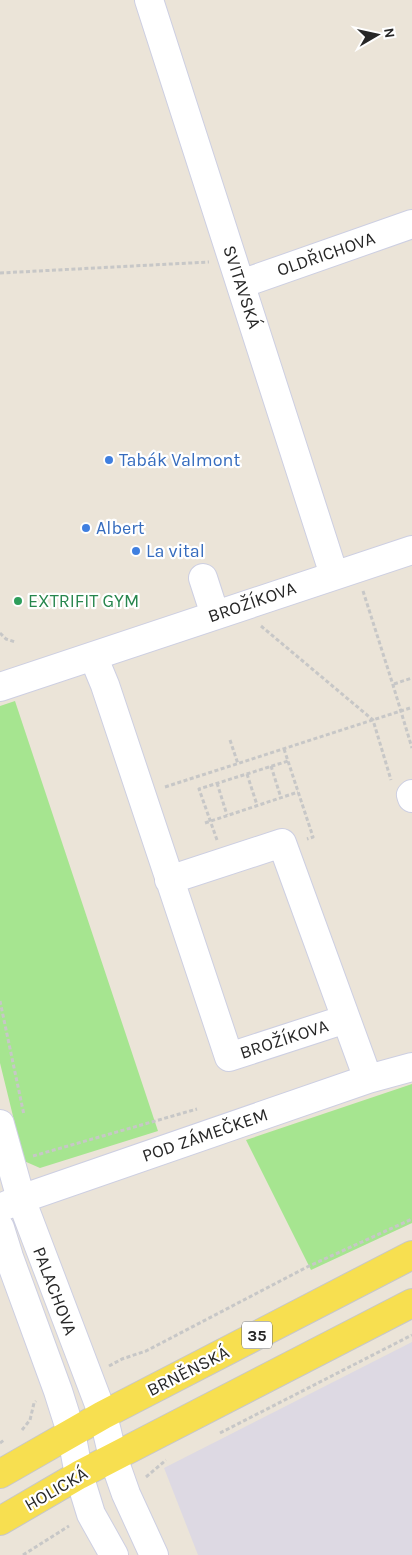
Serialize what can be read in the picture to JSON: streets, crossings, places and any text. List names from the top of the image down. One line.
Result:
{"streets":{"main road":["35","BRNĚNSKÁ","HOLICKÁ"],"street":["OLDŘICHOVA","SVITAVSKÁ","BROŽÍKOVA","POD ZÁMEČKEM","PALACHOVA"]},"crossings":[["OLDŘICHOVA","SVITAVSKÁ"],["SVITAVSKÁ","BROŽÍKOVA"],["BROŽÍKOVA","POD ZÁMEČKEM"],["POD ZÁMEČKEM","PALACHOVA"],["PALACHOVA","35"],["PALACHOVA","BRNĚNSKÁ"],["PALACHOVA","HOLICKÁ"],["35","BRNĚNSKÁ"],["35","HOLICKÁ"]],"places":["Tabák Valmont","Albert","La vital","EXTRIFIT GYM"],"north":"right"}
